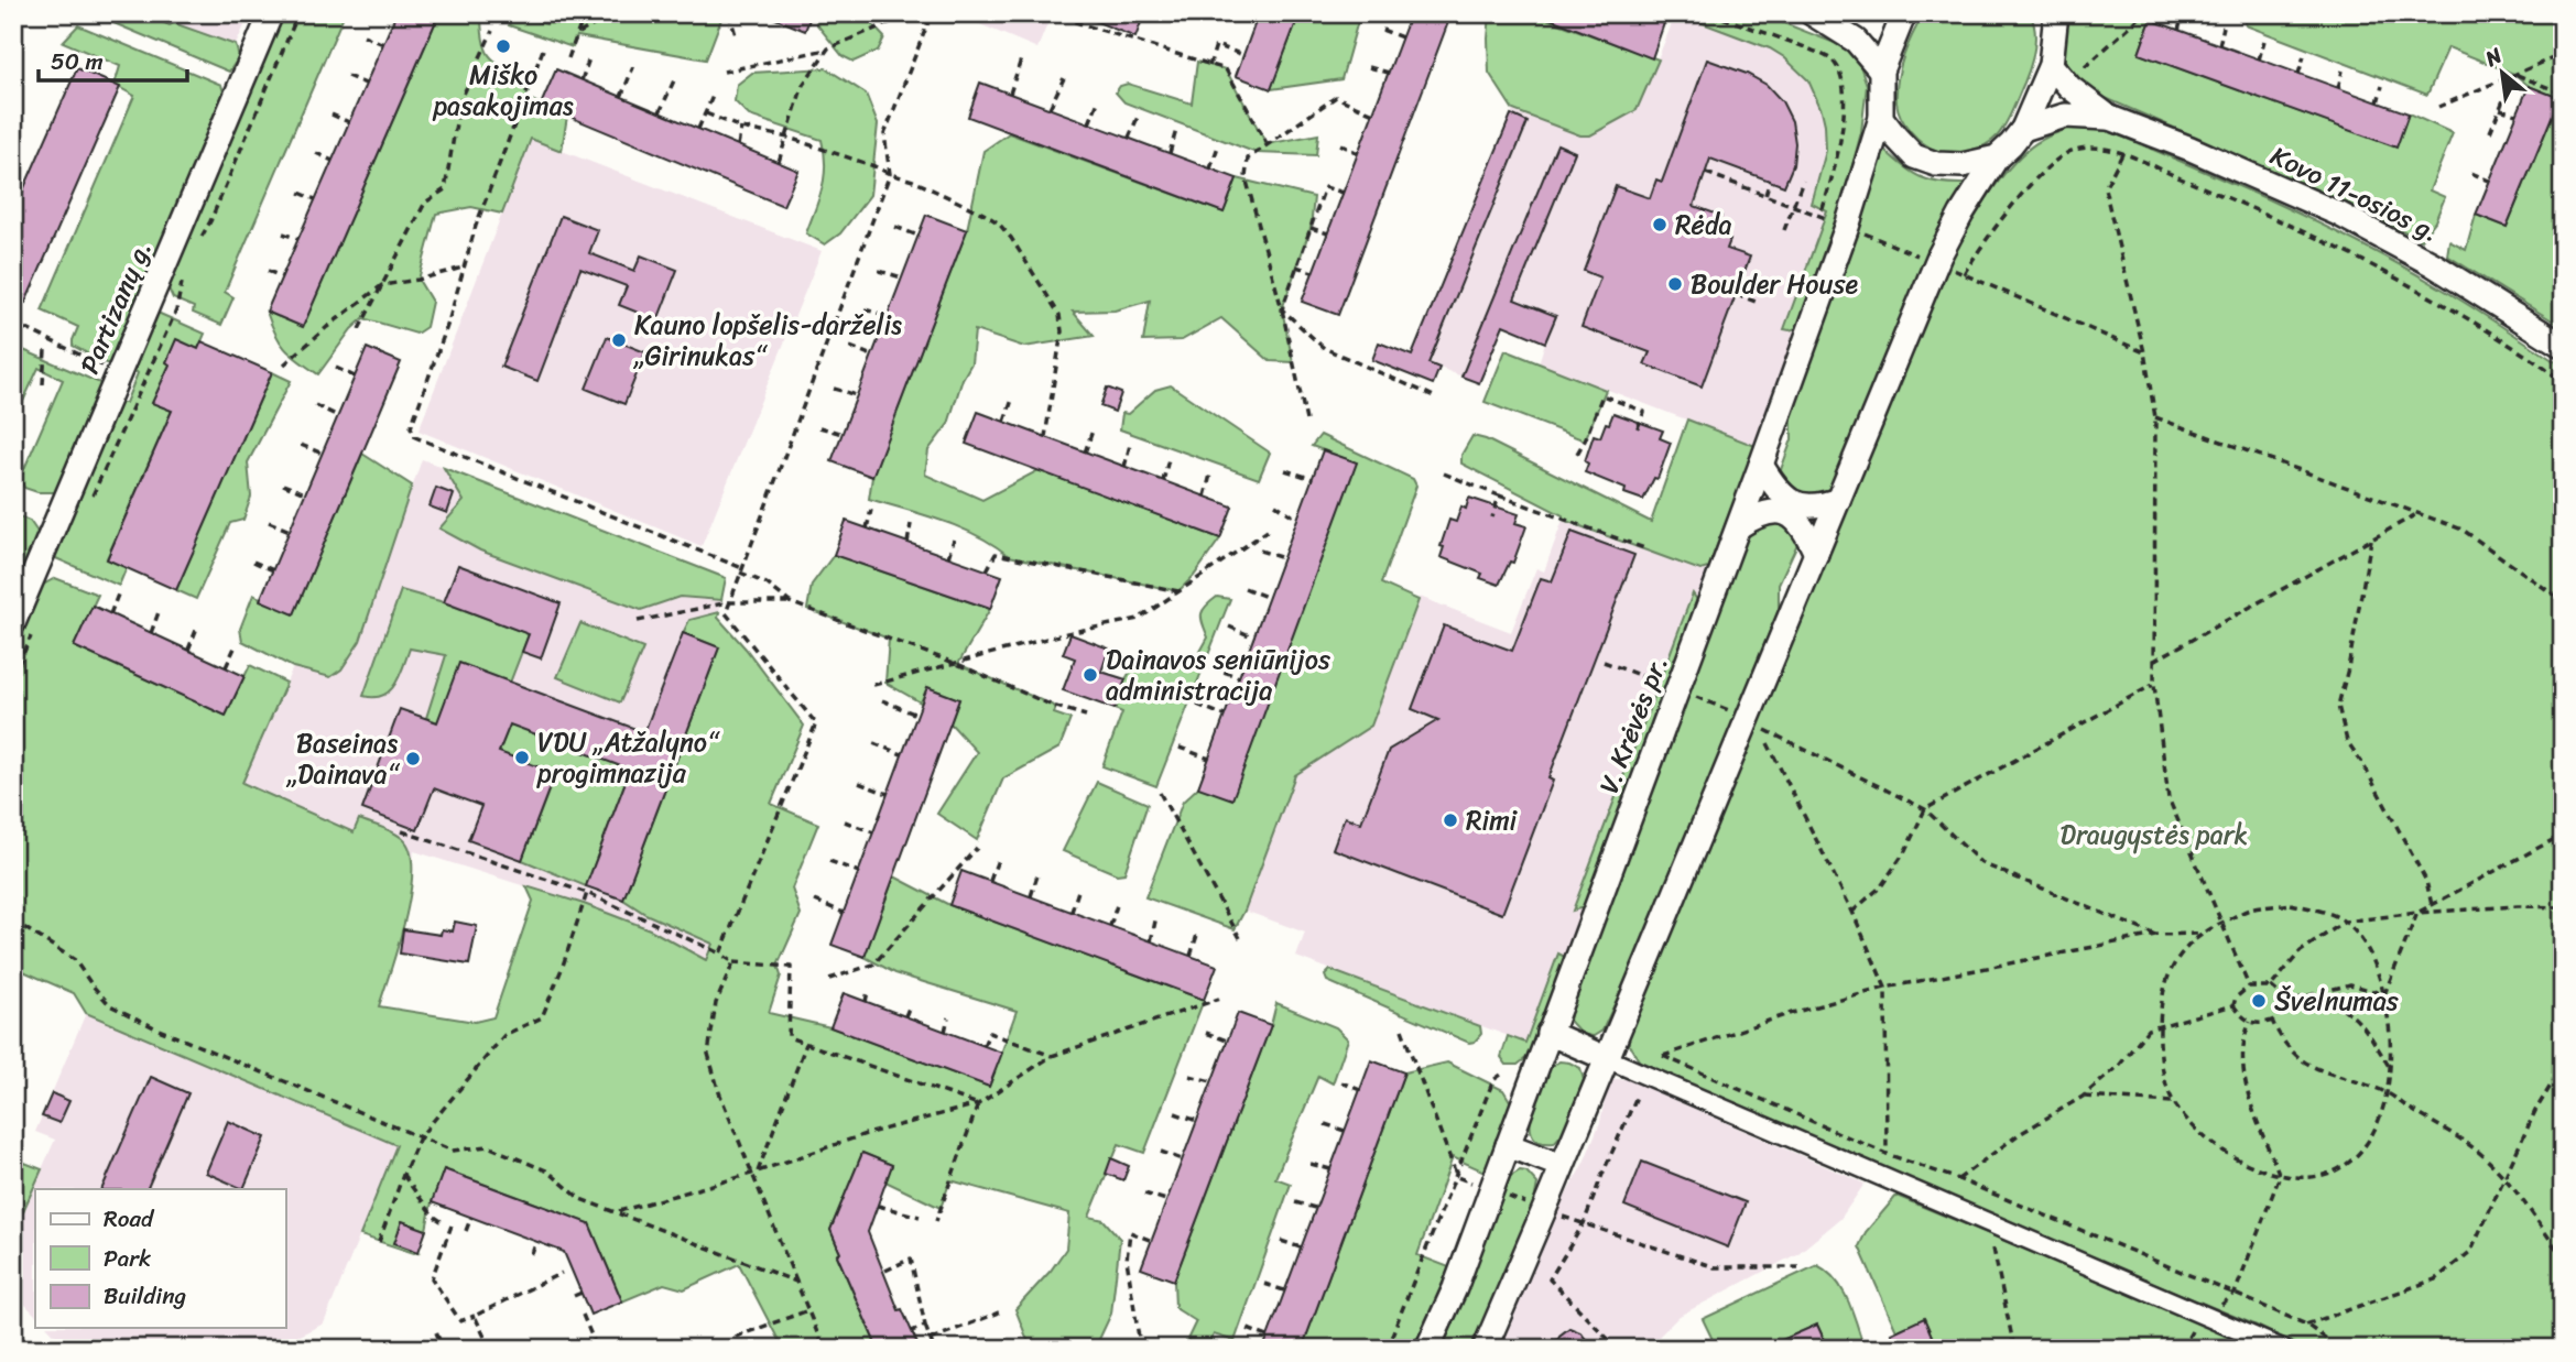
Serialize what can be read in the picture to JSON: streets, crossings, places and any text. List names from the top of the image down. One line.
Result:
{"streets":{"main road":["Kovo 11-osios g.","Partizanų g.","V. Krėvės pr."]},"parks":["Draugystės park"],"places":["Miško pasakojimas","Rėda","Boulder House","Kauno lopšelis-darželis „Girinukas“","Dainavos seniūnijos administracija","VDU „Atžalyno“ progimnazija","Baseinas „Dainava“","Rimi","Švelnumas"],"legend":["Road","Park","Building"],"scale_bar":"50 m","north":"top left"}
